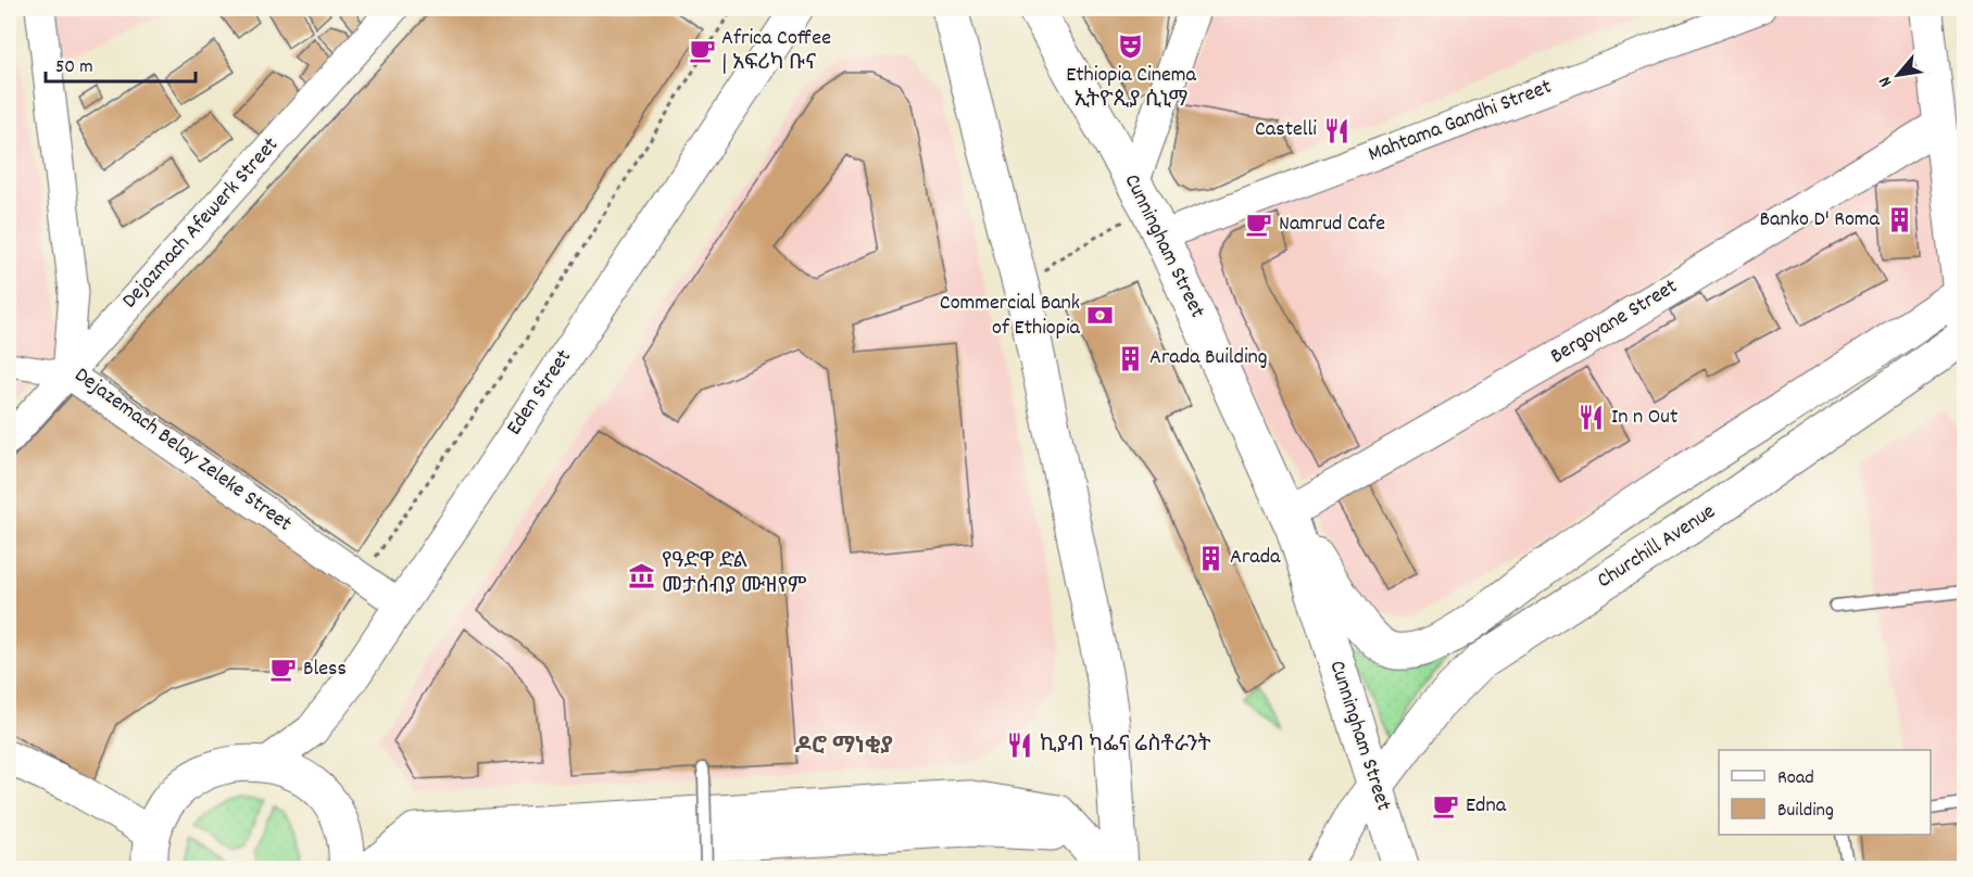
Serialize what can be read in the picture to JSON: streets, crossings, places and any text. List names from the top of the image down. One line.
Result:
{"streets":{"main road":["Cunningham Street","Bergoyane Street","Eden Street","Churchill Avenue"],"street":["Mahtama Gandhi Street","Dejazmach Afewerk Street","Dejazemach Belay Zeleke Street"]},"crossings":[["Mahtama Gandhi Street","Cunningham Street"],["Dejazmach Afewerk Street","Dejazemach Belay Zeleke Street"],["Cunningham Street","Bergoyane Street"],["Cunningham Street","Churchill Avenue"],["Eden Street","Dejazemach Belay Zeleke Street"]],"districts":["ዶሮ ማነቂያ"],"places":{"theatre":["Ethiopia Cinema ኢትዮጲያ ሲኒማ"],"cafe":["Africa Coffee | አፍሪካ ቡና","Namrud Cafe","Bless","Edna"],"restaurant":["Castelli","In n Out","ኪያብ ካፌና ሬስቶራንት"],"building":["Banko D' Roma","Arada Building","Arada"],"bank":["Commercial Bank of Ethiopia"],"museum":["የዓድዋ ድል መታሰብያ ሙዝየም"]},"legend":["Road","Building"],"scale_bar":"50 m","north":"bottom left"}
